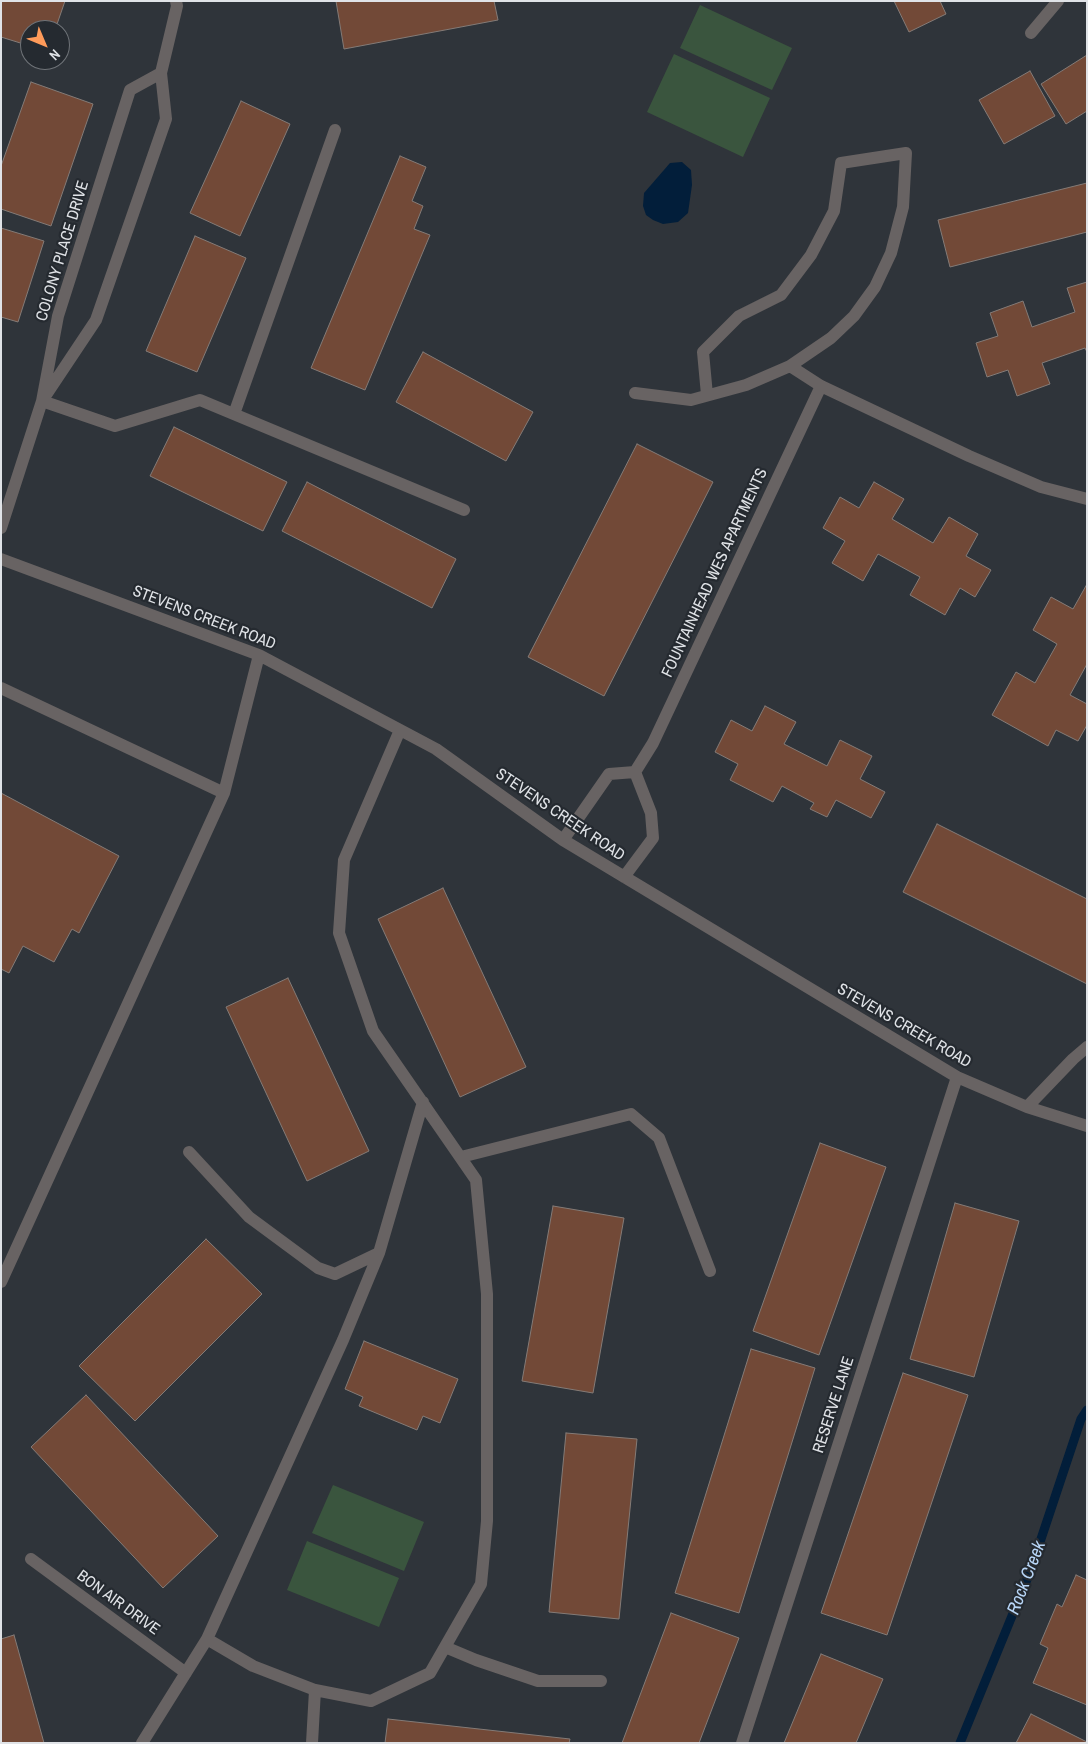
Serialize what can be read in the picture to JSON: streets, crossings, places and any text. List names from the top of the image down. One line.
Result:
{"streets":{"street":["COLONY PLACE DRIVE","FOUNTAINHEAD WES APARTMENTS","STEVENS CREEK ROAD","RESERVE LANE","BON AIR DRIVE"]},"crossings":[["STEVENS CREEK ROAD","RESERVE LANE"]],"water":["Rock Creek"],"north":"bottom right"}
